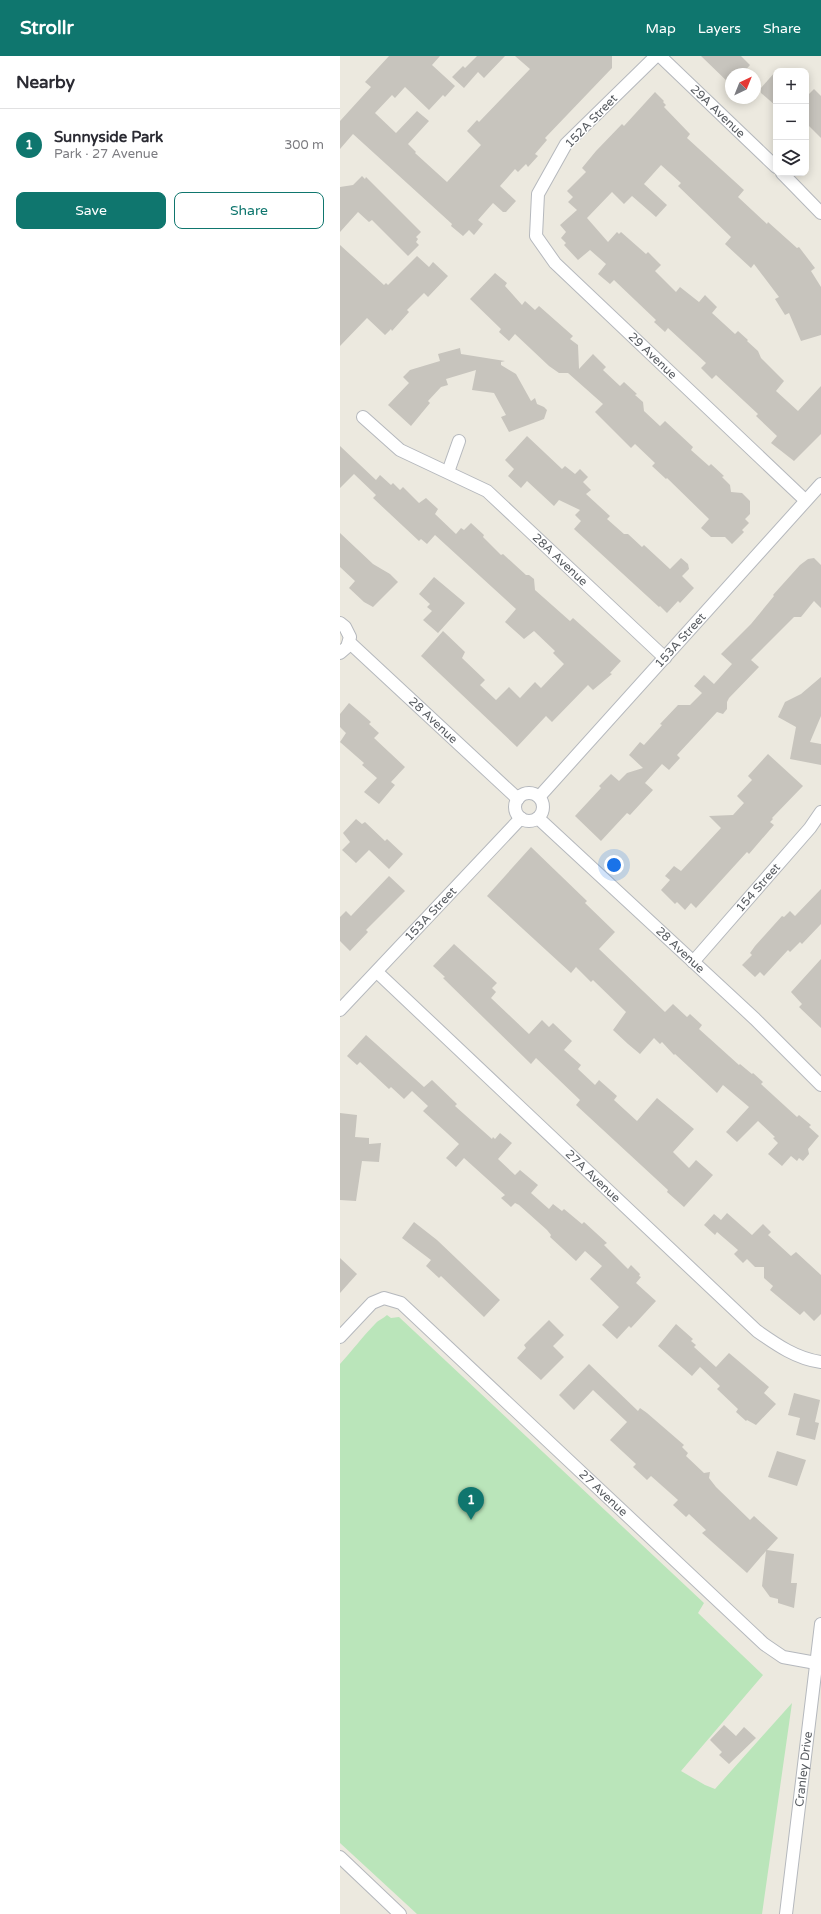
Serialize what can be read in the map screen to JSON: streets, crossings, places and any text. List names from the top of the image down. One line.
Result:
{"streets":{"street":["29A Avenue","152A Street","29 Avenue","28A Avenue","153A Street","28 Avenue","154 Street","27A Avenue","27 Avenue","Cranley Drive"]},"crossings":[["152A Street","29 Avenue"],["29 Avenue","153A Street"],["28A Avenue","153A Street"],["153A Street","28 Avenue"],["153A Street","27A Avenue"],["28 Avenue","154 Street"],["27 Avenue","Cranley Drive"]],"north":"top right","page":{"header":"Strollr","nav":["Map","Layers","Share"],"heading":"Nearby","map_buttons":["+","−"],"list":[{"mark":"1","name":"Sunnyside Park","note":"Park · 27 Avenue","value":"300 m"}],"buttons":["Save","Share"],"pins":"1"}}
